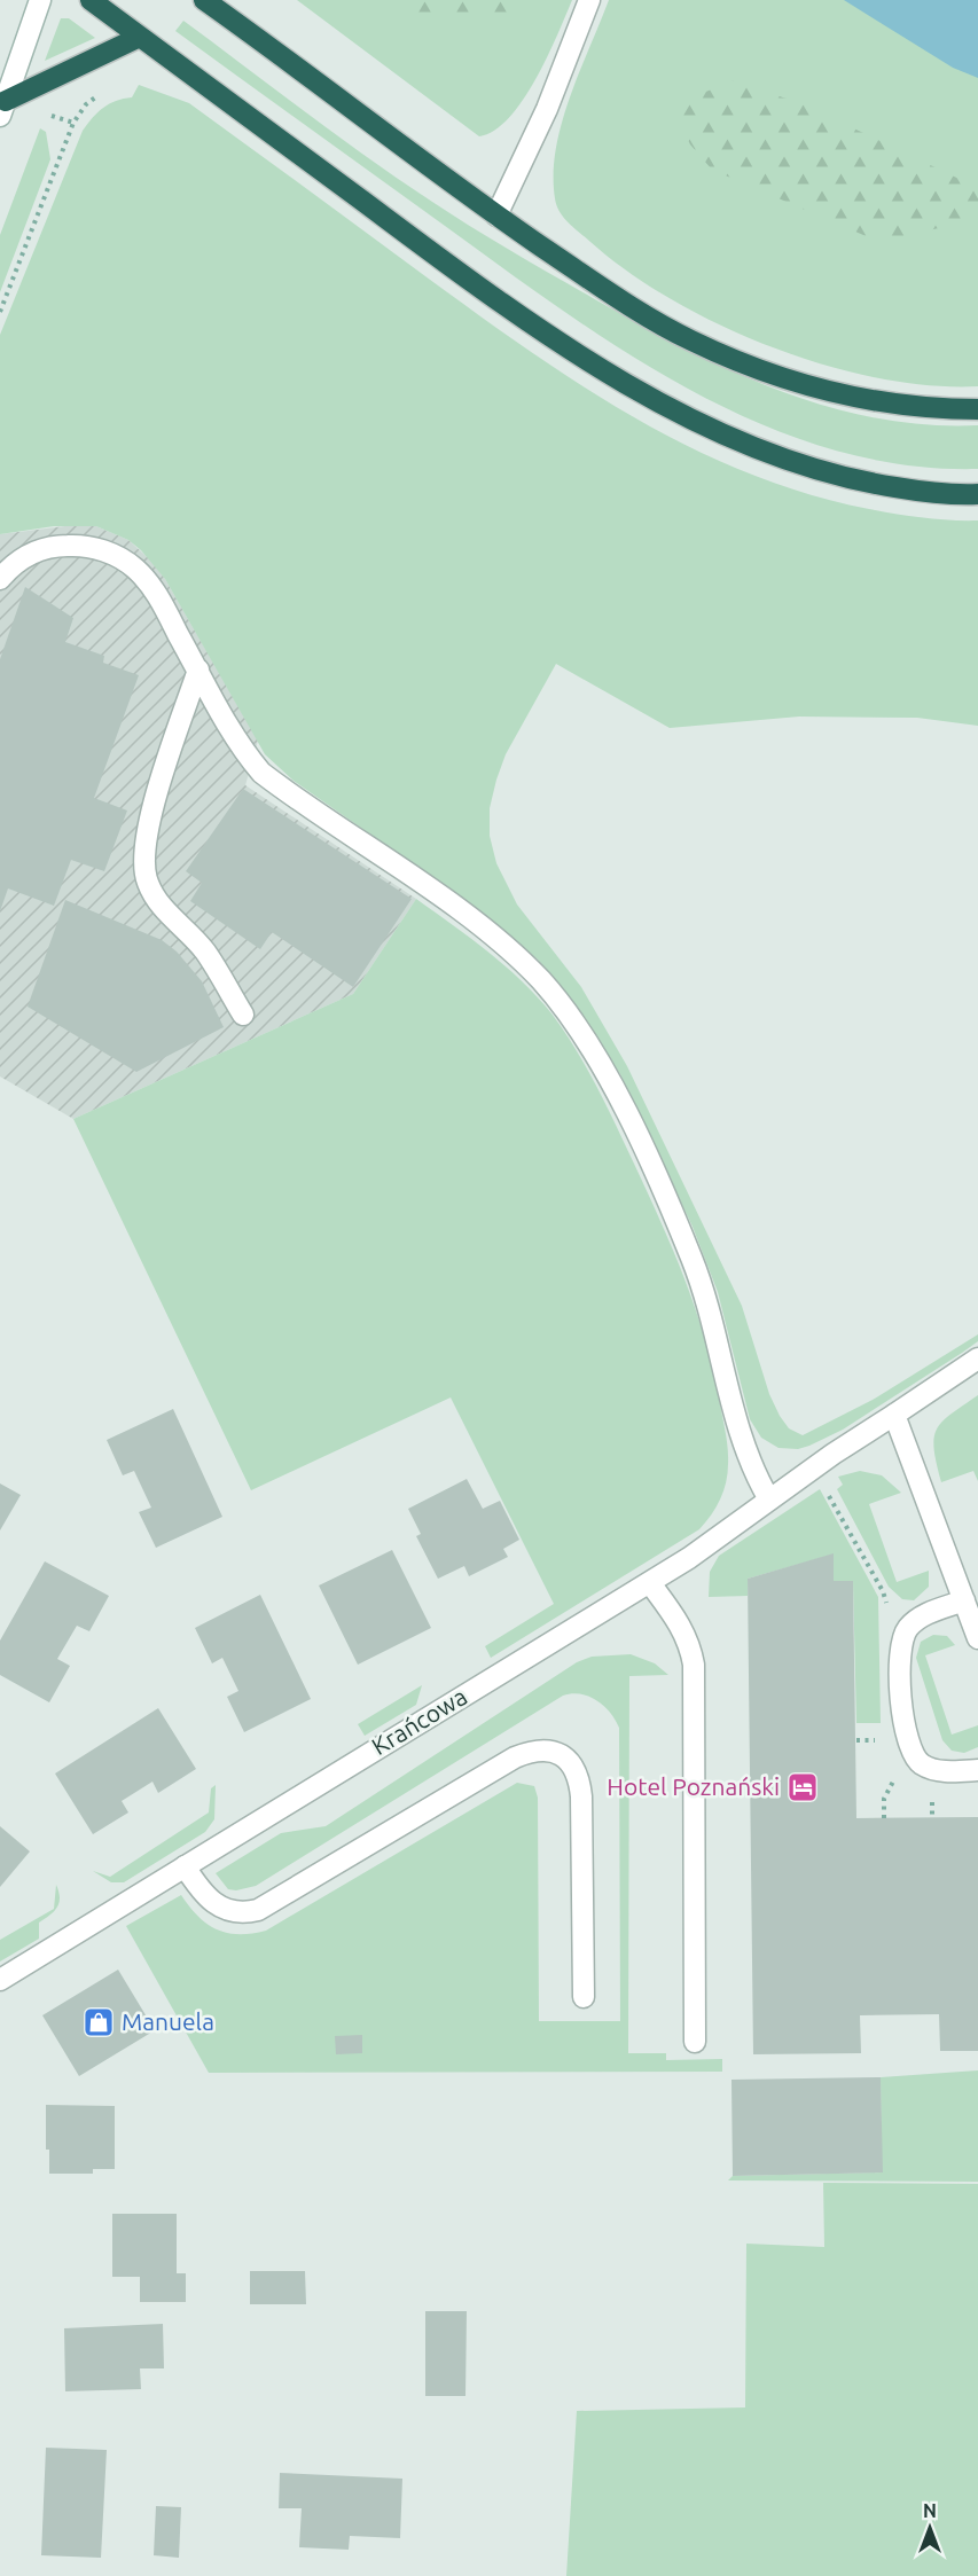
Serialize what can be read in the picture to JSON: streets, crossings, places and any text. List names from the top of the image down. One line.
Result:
{"streets":{"street":["Krańcowa"]},"places":{"hotel":["Hotel Poznański"],"shop":["Manuela"]},"north":"top"}
